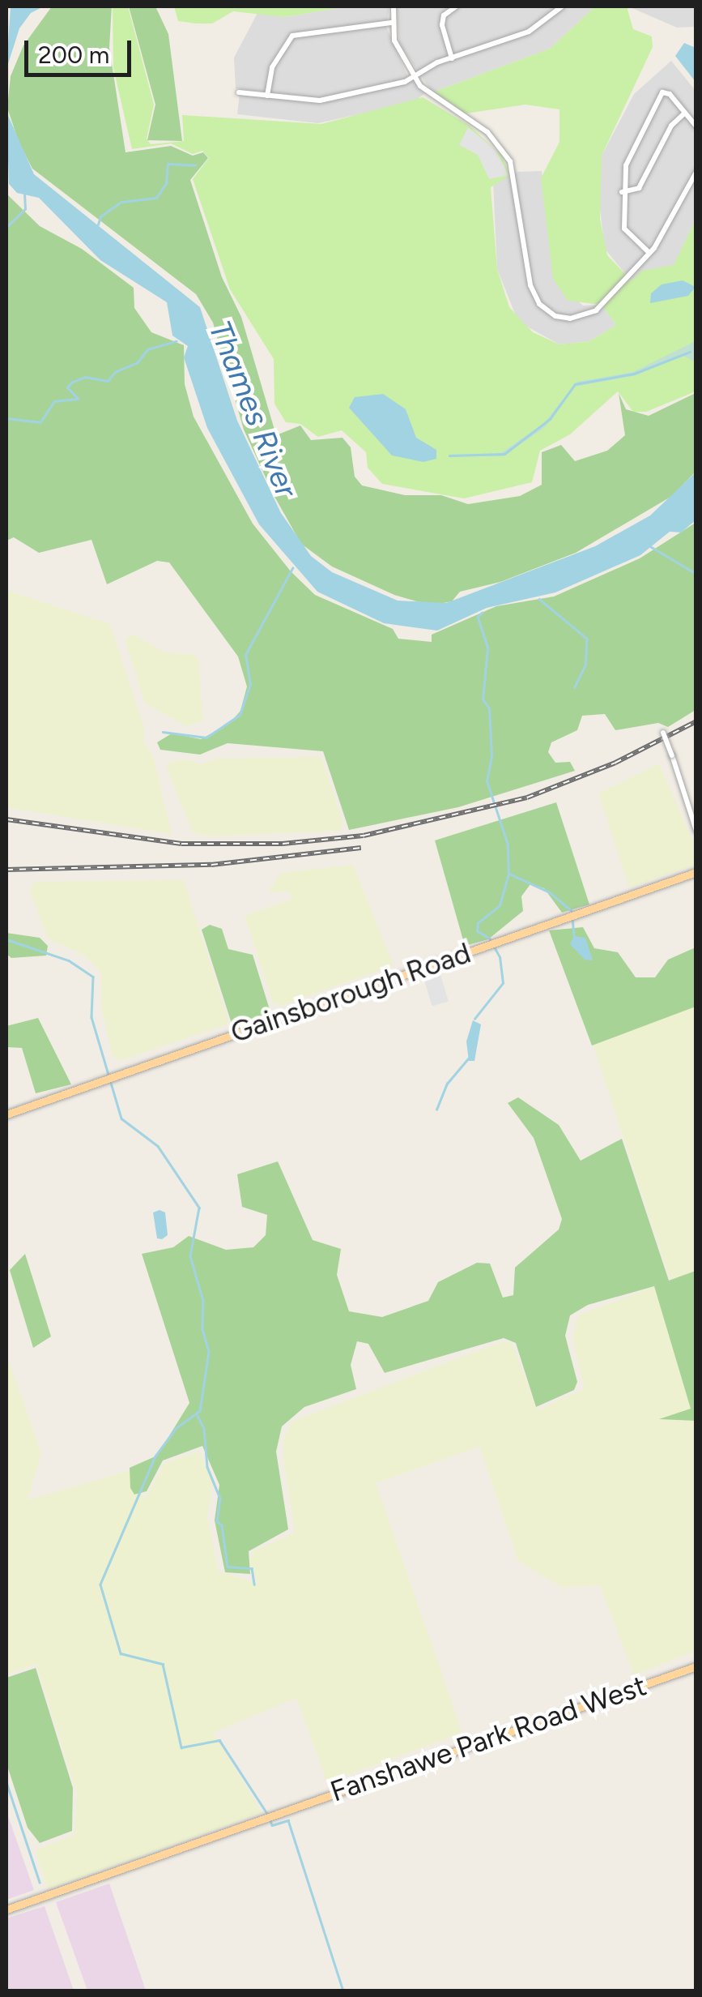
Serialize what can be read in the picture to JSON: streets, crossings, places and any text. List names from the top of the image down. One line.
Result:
{"streets":{"main road":["Gainsborough Road","Fanshawe Park Road West"]},"water":["Thames River"],"scale_bar":"200 m"}
